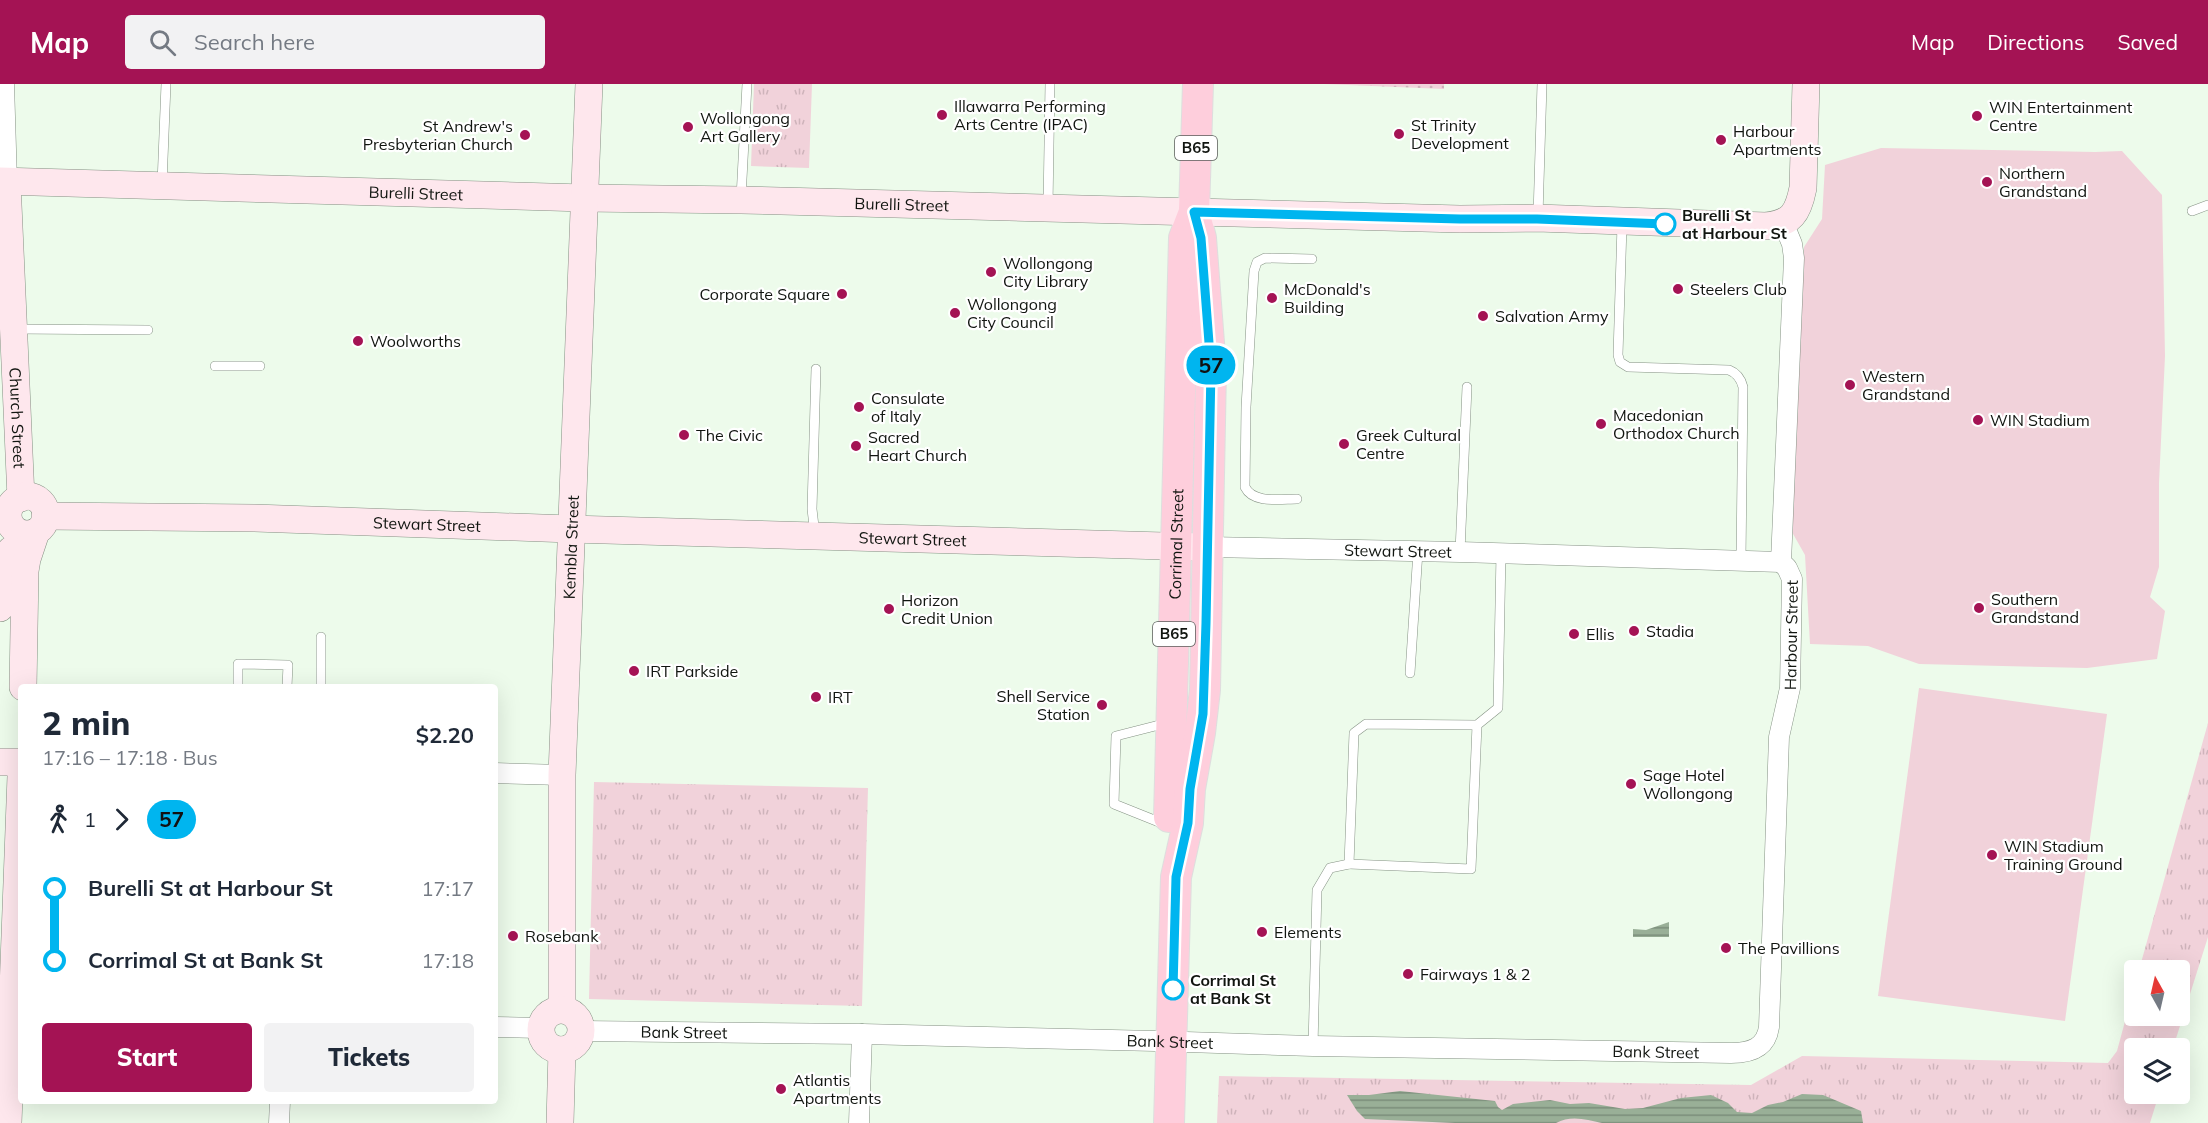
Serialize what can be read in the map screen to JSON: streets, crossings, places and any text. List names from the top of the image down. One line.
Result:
{"streets":{"main road":["B65","Corrimal Street"],"street":["Burelli Street","Church Street","Stewart Street","Kembla Street","Harbour Street","Bank Street"]},"crossings":[["Burelli Street","Church Street"],["Burelli Street","Corrimal Street"],["Burelli Street","Kembla Street"],["Burelli Street","Harbour Street"],["Church Street","Stewart Street"],["Stewart Street","Corrimal Street"],["Stewart Street","Kembla Street"],["Stewart Street","Harbour Street"],["Corrimal Street","Bank Street"],["Kembla Street","Bank Street"],["Harbour Street","Bank Street"]],"places":["Illawarra Performing Arts Centre (IPAC)","WIN Entertainment Centre","Wollongong Art Gallery","St Trinity Development","St Andrew's Presbyterian Church","Harbour Apartments","Northern Grandstand","Burelli St at Harbour St","Wollongong City Library","Steelers Club","Corporate Square","McDonald's Building","Wollongong City Council","Salvation Army","Woolworths","Western Grandstand","Consulate of Italy","WIN Stadium","Macedonian Orthodox Church","The Civic","Greek Cultural Centre","Sacred Heart Church","Southern Grandstand","Horizon Credit Union","Stadia","Ellis","IRT Parkside","IRT","Shell Service Station","Sage Hotel Wollongong","WIN Stadium Training Ground","Elements","Rosebank","The Pavillions","Fairways 1 & 2","Corrimal St at Bank St","Atlantis Apartments"],"lines":["bus line 57"],"north":"top","page":{"header":"Map","search":"Search here","nav":["Map","Directions","Saved"],"on_map":"57","heading":["2 min","17:16 – 17:18 · Bus","$2.20"],"legs":["1","57"],"list":[{"name":"Burelli St at Harbour St","value":"17:17"},{"name":"Corrimal St at Bank St","value":"17:18"}],"buttons":["Start","Tickets"]}}
